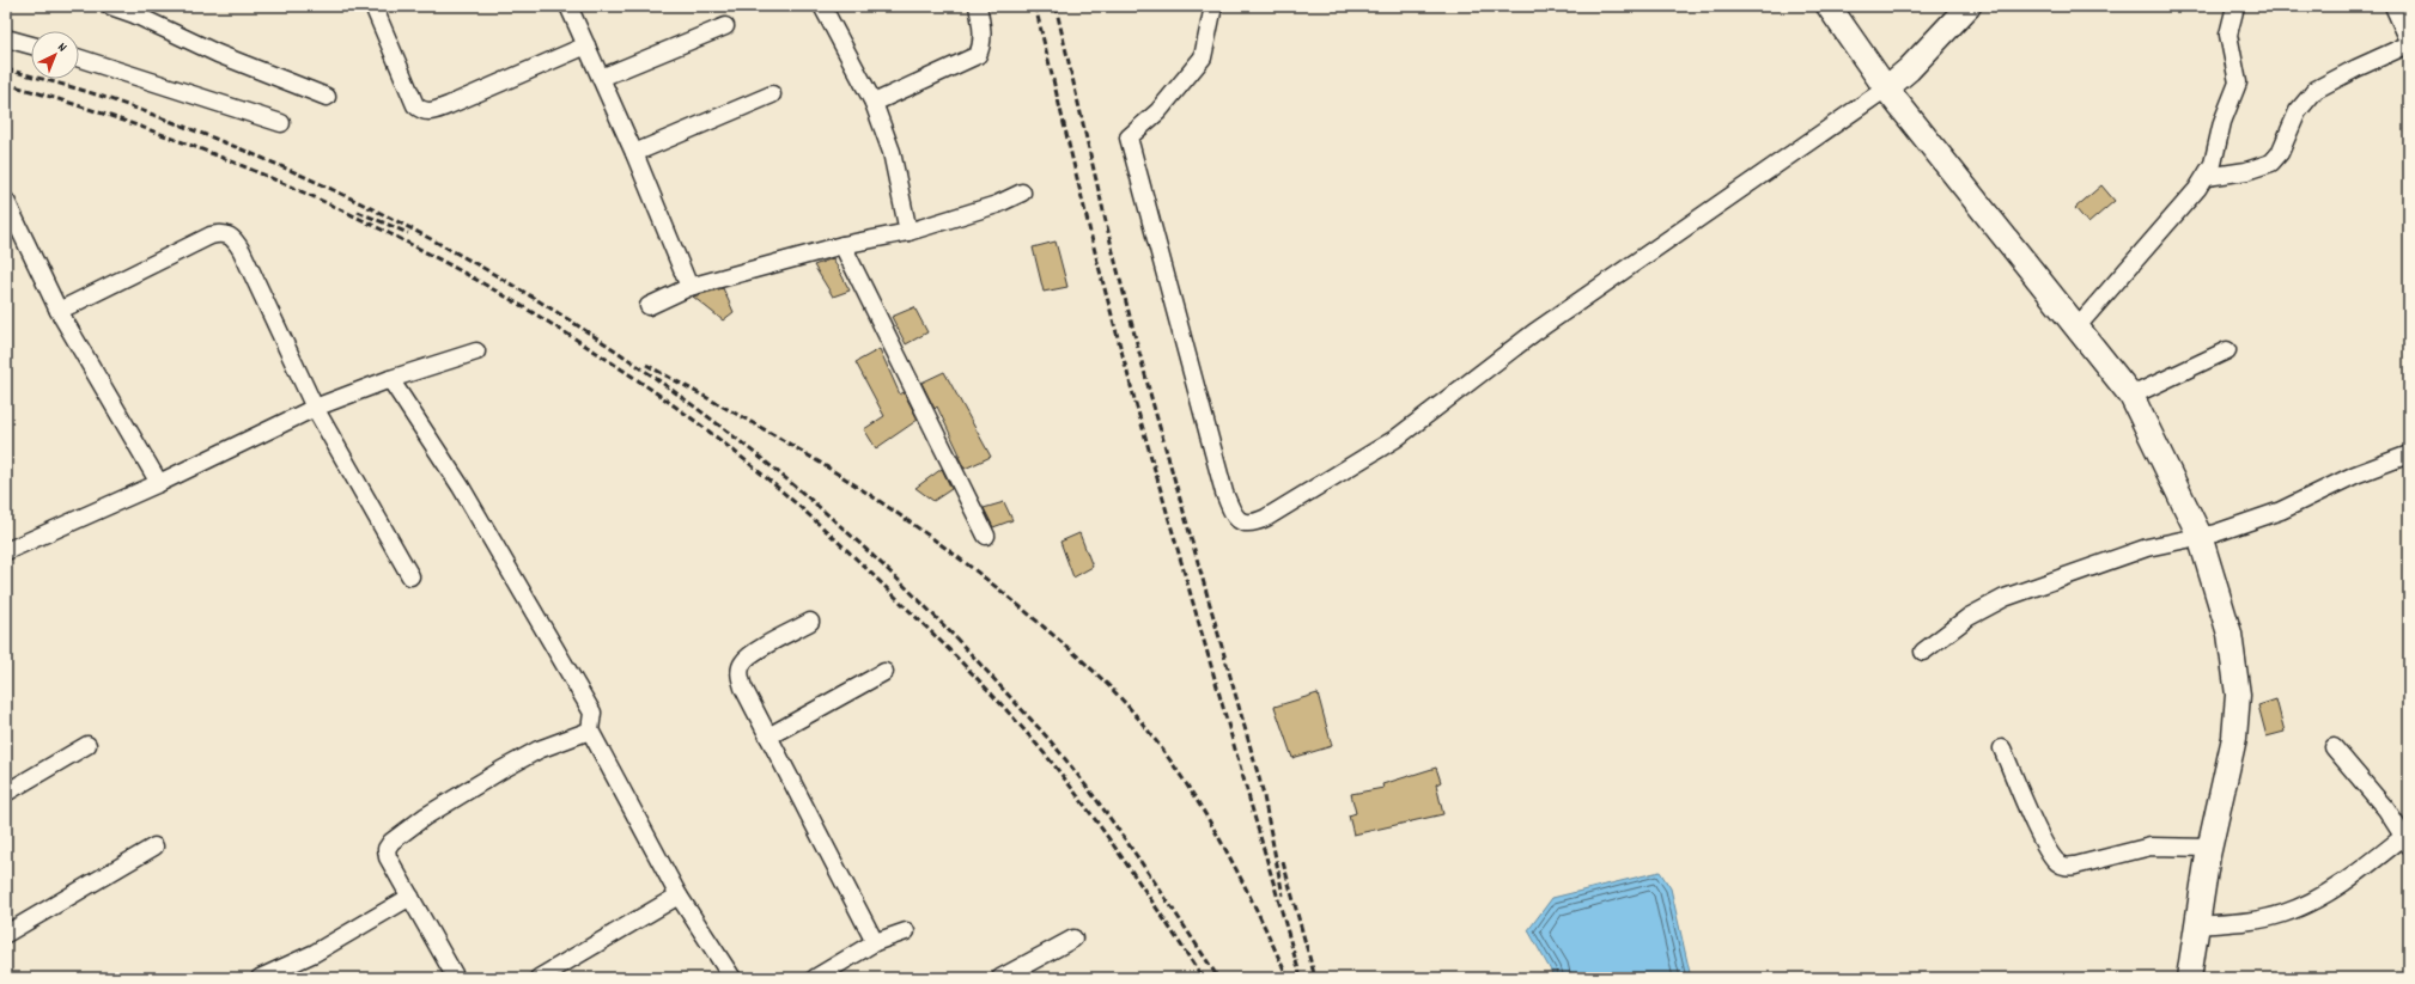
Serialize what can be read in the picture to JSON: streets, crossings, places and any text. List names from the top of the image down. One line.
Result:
{"north":"top right"}
